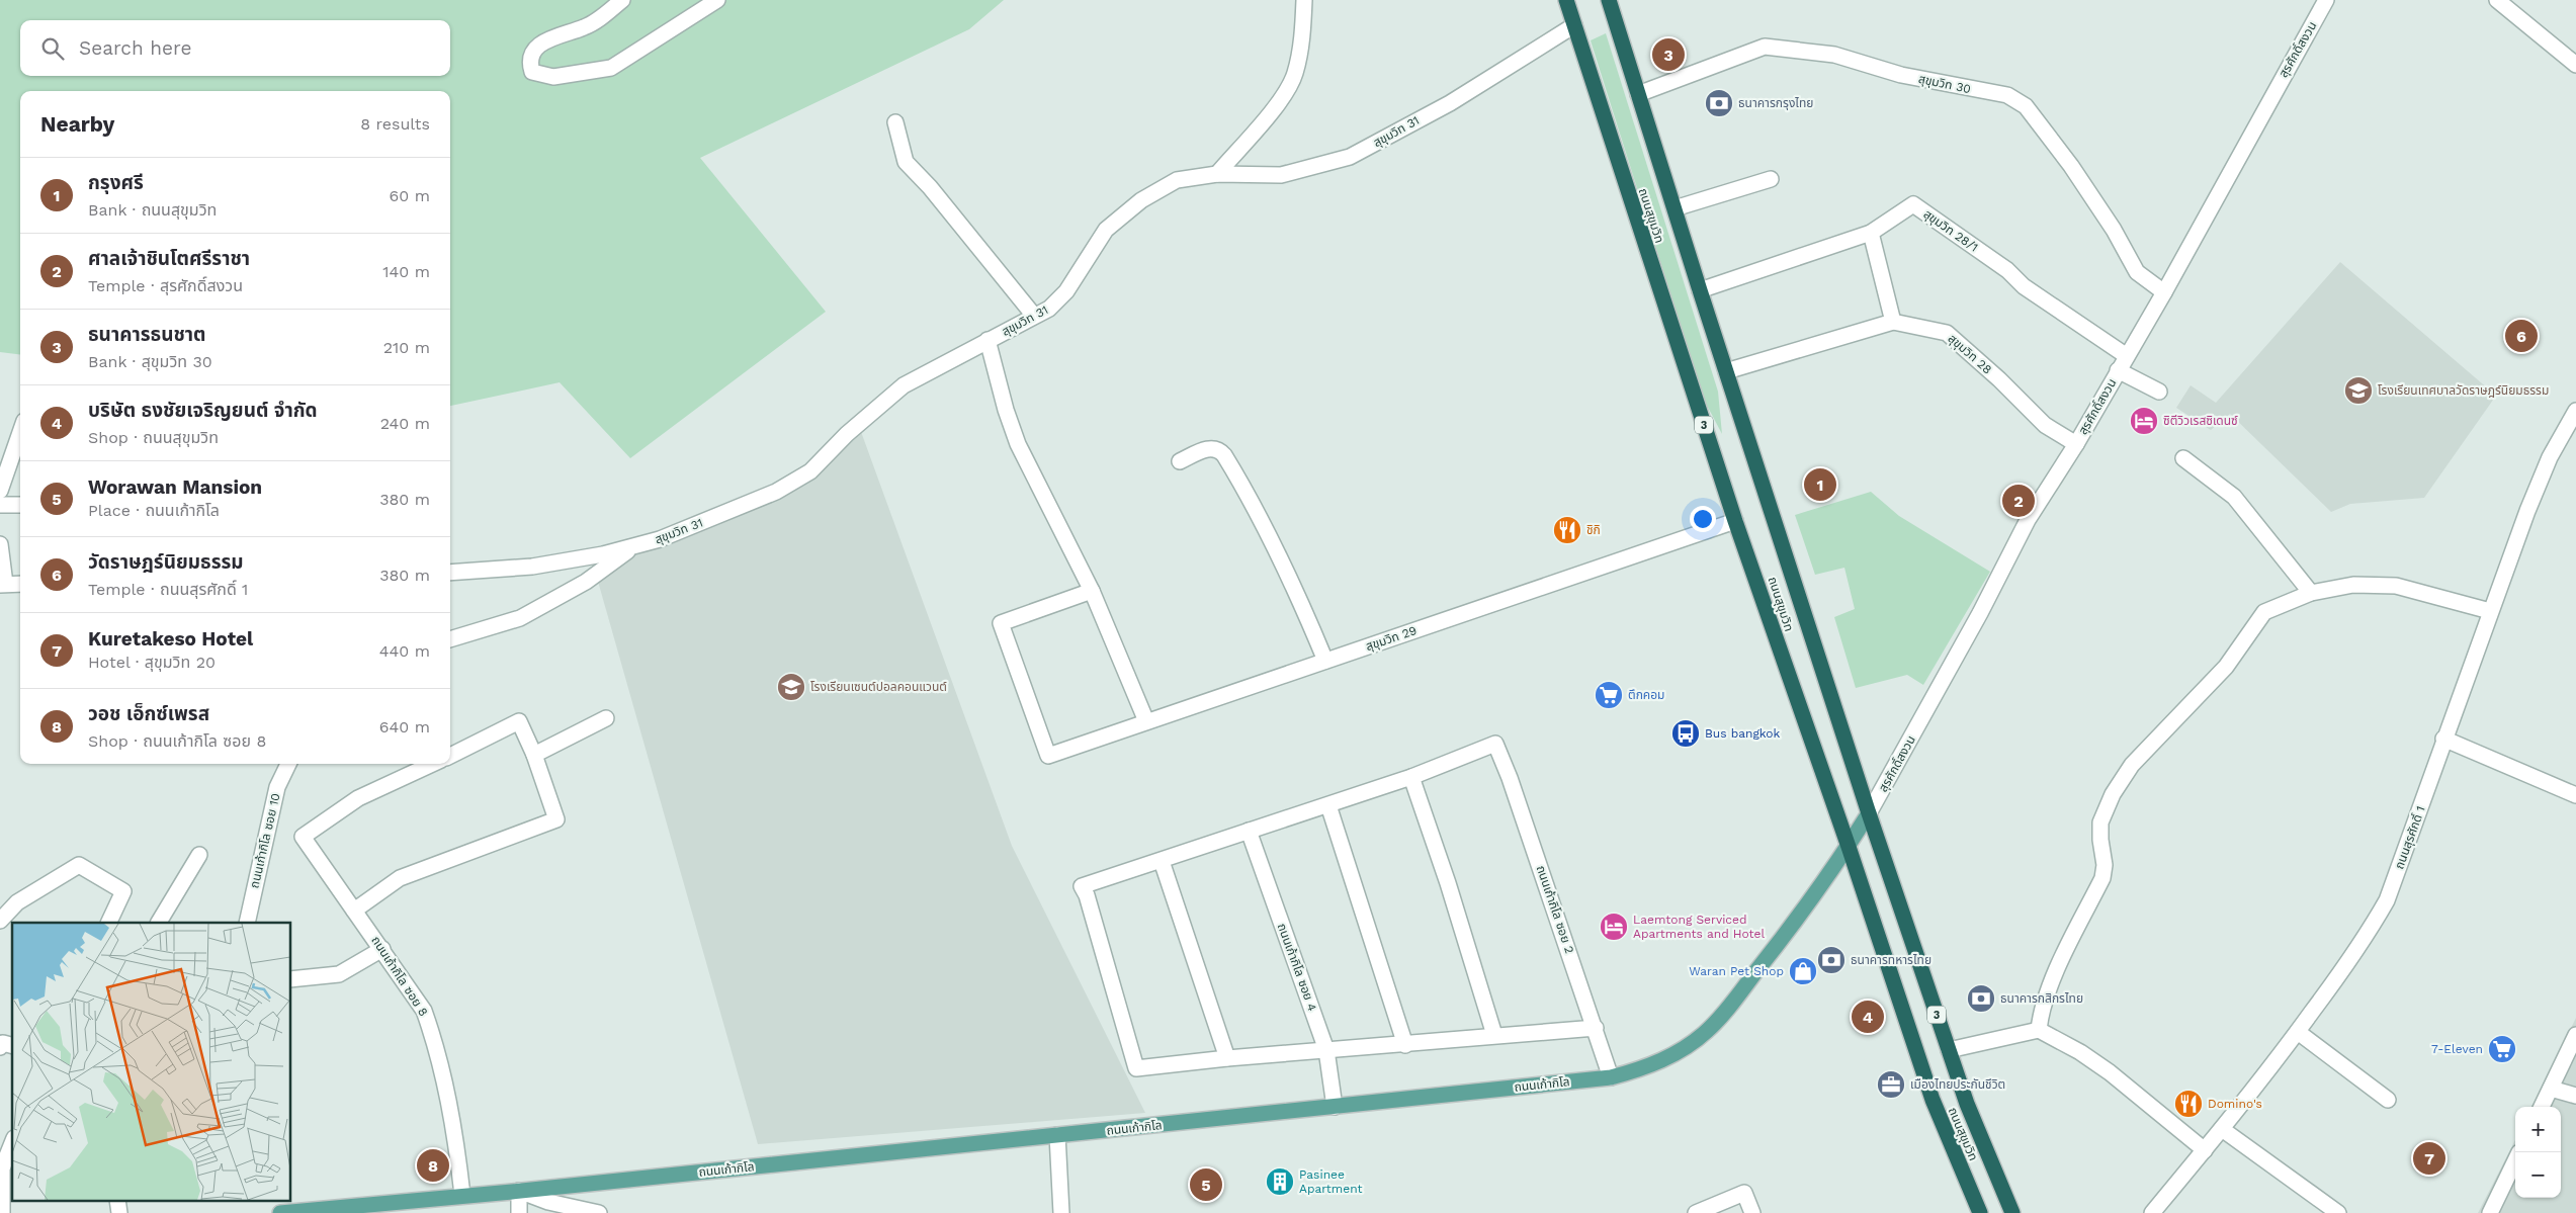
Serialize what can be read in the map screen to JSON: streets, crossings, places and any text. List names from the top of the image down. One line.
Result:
{"streets":{"highway":["ถนนสุขุมวิท","3"],"main road":["ถนนเก้ากิโล"],"street":["สุรศักดิ์สงวน","สุขุมวิท 30","สุขุมวิท 31","สุขุมวิท 28/1","สุขุมวิท 28","สุขุมวิท 29","ถนนสุรศักดิ์ 1","ถนนเก้ากิโล ซอย 10","ถนนเก้ากิโล ซอย 2","ถนนเก้ากิโล ซอย 4","ถนนเก้ากิโล ซอย 8"]},"crossings":[["สุรศักดิ์สงวน","สุขุมวิท 30"],["สุรศักดิ์สงวน","ถนนสุขุมวิท"],["สุรศักดิ์สงวน","สุขุมวิท 28/1"],["สุรศักดิ์สงวน","สุขุมวิท 28"],["สุรศักดิ์สงวน","ถนนเก้ากิโล"],["สุขุมวิท 30","ถนนสุขุมวิท"],["สุขุมวิท 31","ถนนสุขุมวิท"],["ถนนสุขุมวิท","สุขุมวิท 28/1"],["ถนนสุขุมวิท","สุขุมวิท 28"],["ถนนสุขุมวิท","สุขุมวิท 29"],["ถนนสุขุมวิท","ถนนเก้ากิโล"],["ถนนเก้ากิโล ซอย 2","ถนนเก้ากิโล"],["ถนนเก้ากิโล ซอย 4","ถนนเก้ากิโล"],["ถนนเก้ากิโล ซอย 8","ถนนเก้ากิโล"]],"places":{"bank":["ธนาคารกรุงไทย","ธนาคารทหารไทย","ธนาคารกสิกรไทย"],"school or university":["โรงเรียนเทศบาลวัดราษฎร์นิยมธรรม","โรงเรียนเซนต์ปอลคอนแวนต์"],"hotel":["ซิตีวิวเรสซิเดนซ์","Laemtong Serviced Apartments and Hotel"],"restaurant":["ชิกิ","Domino's"],"supermarket":["ตึกคอม","7-Eleven"],"bus stop":["Bus bangkok"],"shop":["Waran Pet Shop"],"office":["เมืองไทยประกันชีวิต"],"building":["Pasinee Apartment"]},"page":{"search":"Search here","pins":["3","6","1","2","4","7","8","5"],"heading":["Nearby","8 results"],"list":[{"mark":"1","name":"กรุงศรี","note":"Bank · ถนนสุขุมวิท","value":"60 m"},{"mark":"2","name":"ศาลเจ้าชินโตศรีราชา","note":"Temple · สุรศักดิ์สงวน","value":"140 m"},{"mark":"3","name":"ธนาคารธนชาต","note":"Bank · สุขุมวิท 30","value":"210 m"},{"mark":"4","name":"บริษัต ธงชัยเจริญยนต์ จำกัด","note":"Shop · ถนนสุขุมวิท","value":"240 m"},{"mark":"5","name":"Worawan Mansion","note":"Place · ถนนเก้ากิโล","value":"380 m"},{"mark":"6","name":"วัดราษฎร์นิยมธรรม","note":"Temple · ถนนสุรศักดิ์ 1","value":"380 m"},{"mark":"7","name":"Kuretakeso Hotel","note":"Hotel · สุขุมวิท 20","value":"440 m"},{"mark":"8","name":"วอช เอ็กซ์เพรส","note":"Shop · ถนนเก้ากิโล ซอย 8","value":"640 m"}],"map_buttons":["+","−"]}}
